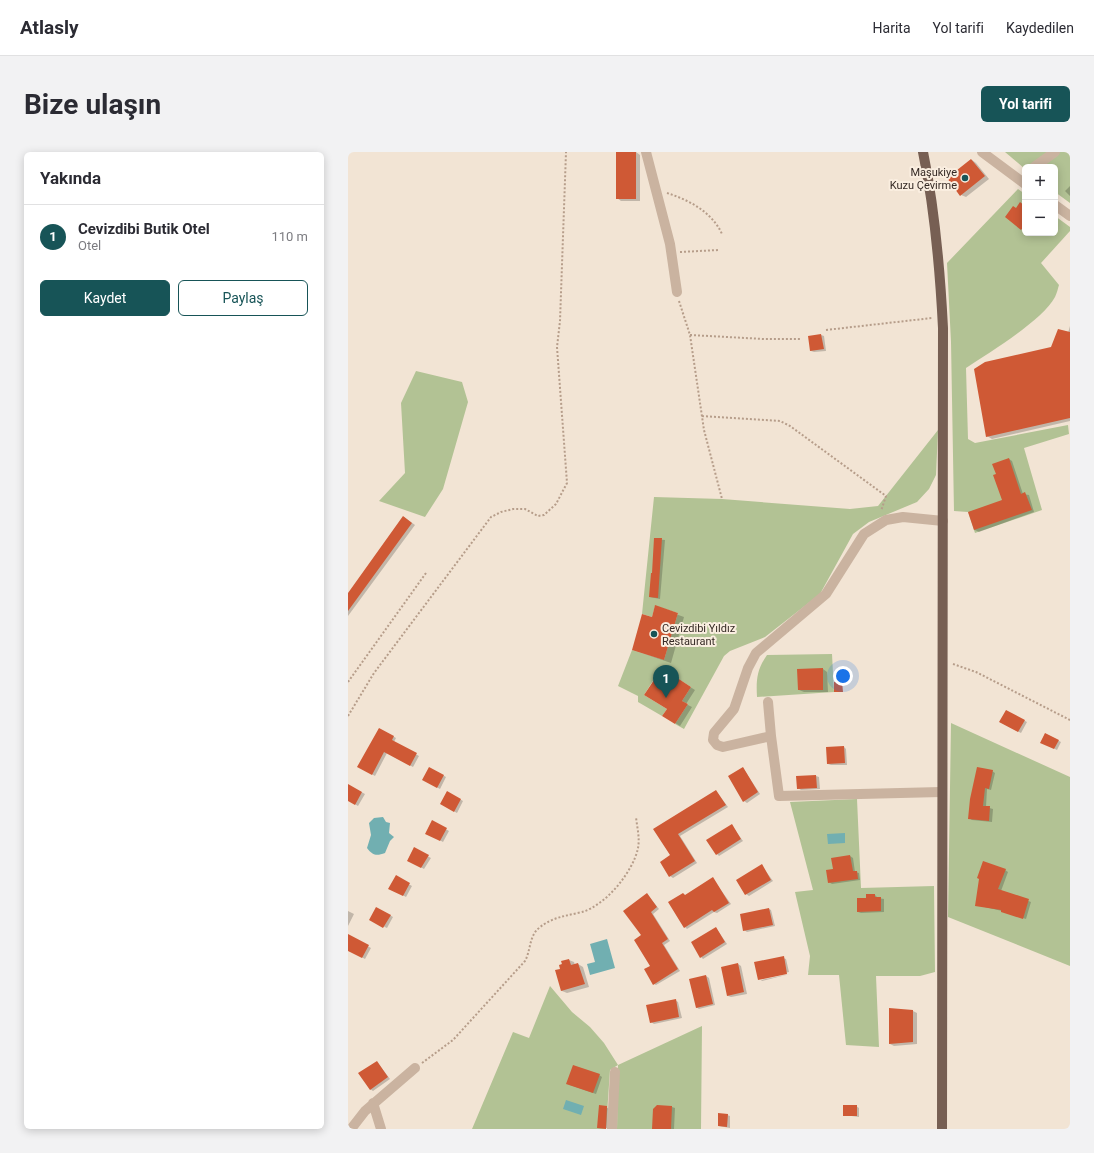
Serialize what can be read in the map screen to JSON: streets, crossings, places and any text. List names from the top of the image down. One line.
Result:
{"places":["Maşukiye Kuzu Çevirme","Cevizdibi Yıldız Restaurant"],"page":{"header":"Atlasly","nav":["Harita","Yol tarifi","Kaydedilen"],"buttons":["Yol tarifi",["Kaydet","Paylaş"]],"title":"Bize ulaşın","heading":"Yakında","map_buttons":["+","−"],"list":[{"mark":"1","name":"Cevizdibi Butik Otel","note":"Otel","value":"110 m"}],"pins":"1"}}
